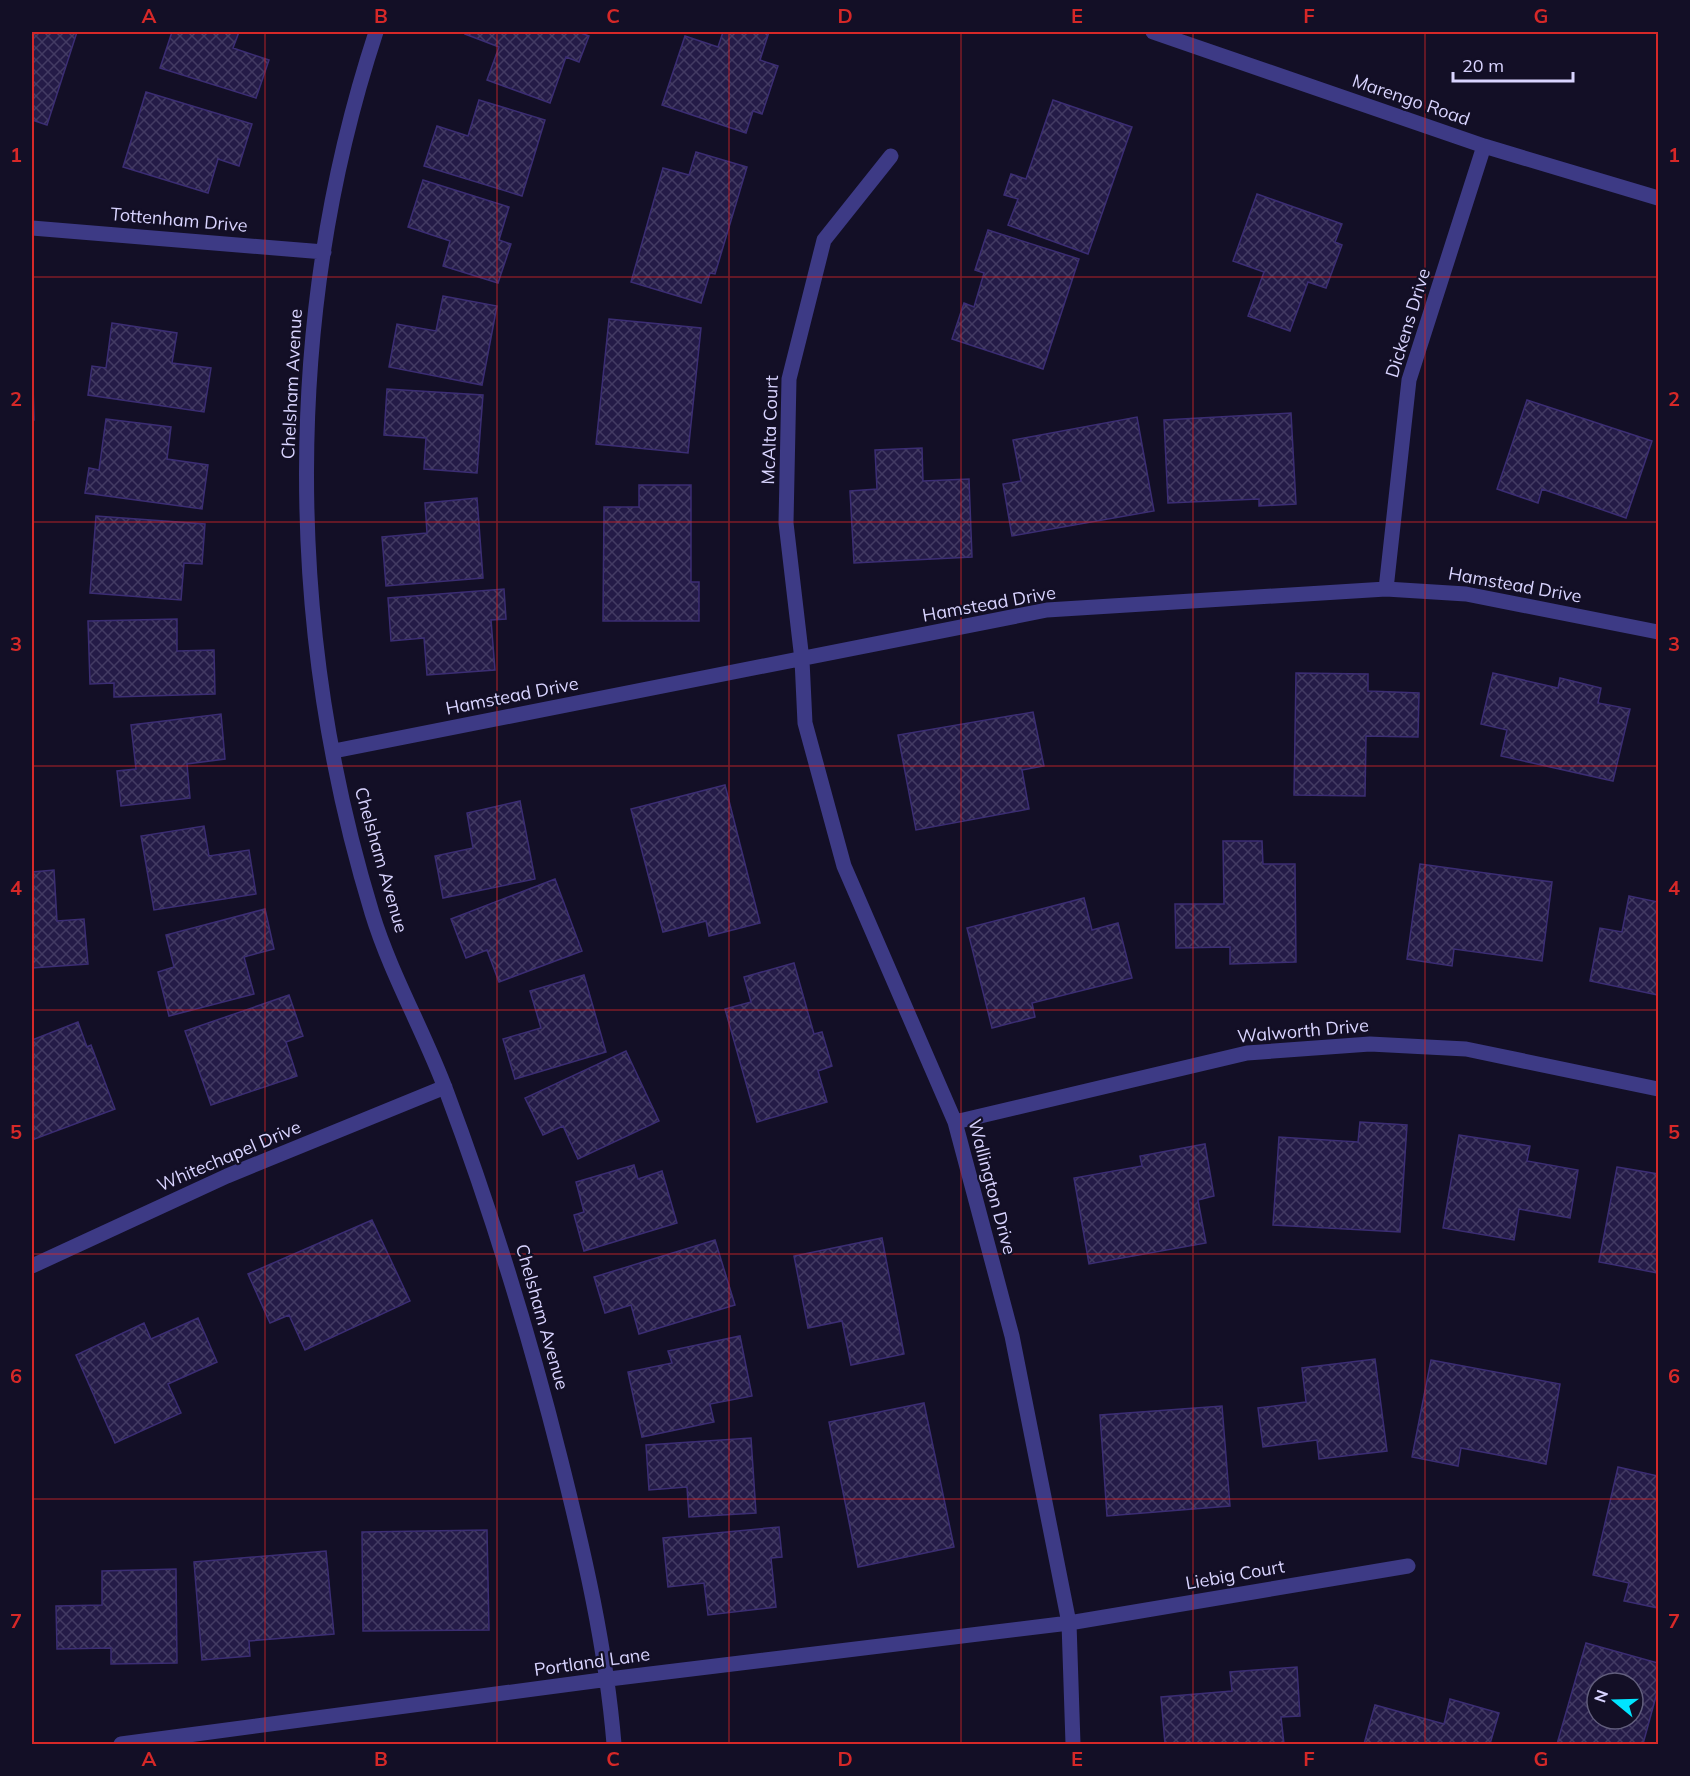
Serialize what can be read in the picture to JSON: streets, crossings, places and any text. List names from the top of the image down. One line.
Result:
{"streets":{"street":["Marengo Road","Tottenham Drive","Dickens Drive","Chelsham Avenue","McAlta Court","Hamstead Drive","Walworth Drive","Whitechapel Drive","Wallington Drive","Liebig Court","Portland Lane"]},"crossings":[["Marengo Road","Dickens Drive"],["Tottenham Drive","Chelsham Avenue"],["Dickens Drive","Hamstead Drive"],["Chelsham Avenue","Hamstead Drive"],["Chelsham Avenue","Whitechapel Drive"],["Chelsham Avenue","Portland Lane"],["McAlta Court","Hamstead Drive"],["McAlta Court","Wallington Drive"],["Hamstead Drive","Wallington Drive"],["Walworth Drive","Wallington Drive"],["Wallington Drive","Liebig Court"],["Wallington Drive","Portland Lane"],["Liebig Court","Portland Lane"]],"scale_bar":"20 m","north":"left","grid":{"columns":["A","B","C","D","E","F","G"],"rows":["1","2","3","4","5","6","7"]}}
